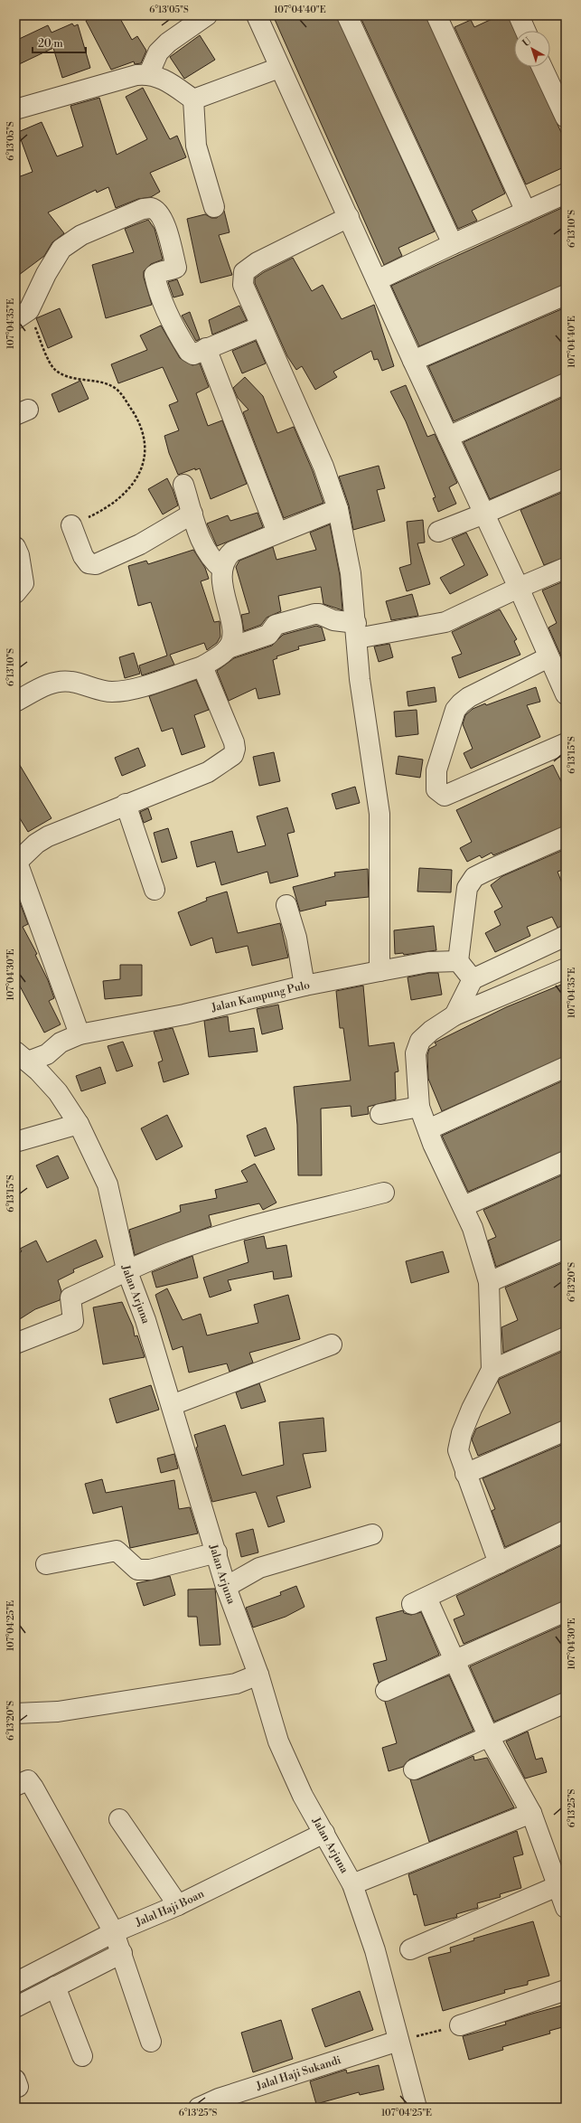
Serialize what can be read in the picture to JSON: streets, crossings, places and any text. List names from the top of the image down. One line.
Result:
{"streets":{"street":["Jalan Kampung Pulo","Jalan Arjuna","Jalal Haji Boan","Jalal Haji Sukandi"]},"crossings":[["Jalan Kampung Pulo","Jalan Arjuna"],["Jalan Arjuna","Jalal Haji Boan"],["Jalan Arjuna","Jalal Haji Sukandi"]],"scale_bar":"20 m","north":"top left","coordinates":["6°13'05\"S","107°04'40\"E","6°13'10\"S","107°04'35\"E","6°13'15\"S","107°04'30\"E","6°13'20\"S","107°04'25\"E","6°13'25\"S"]}
